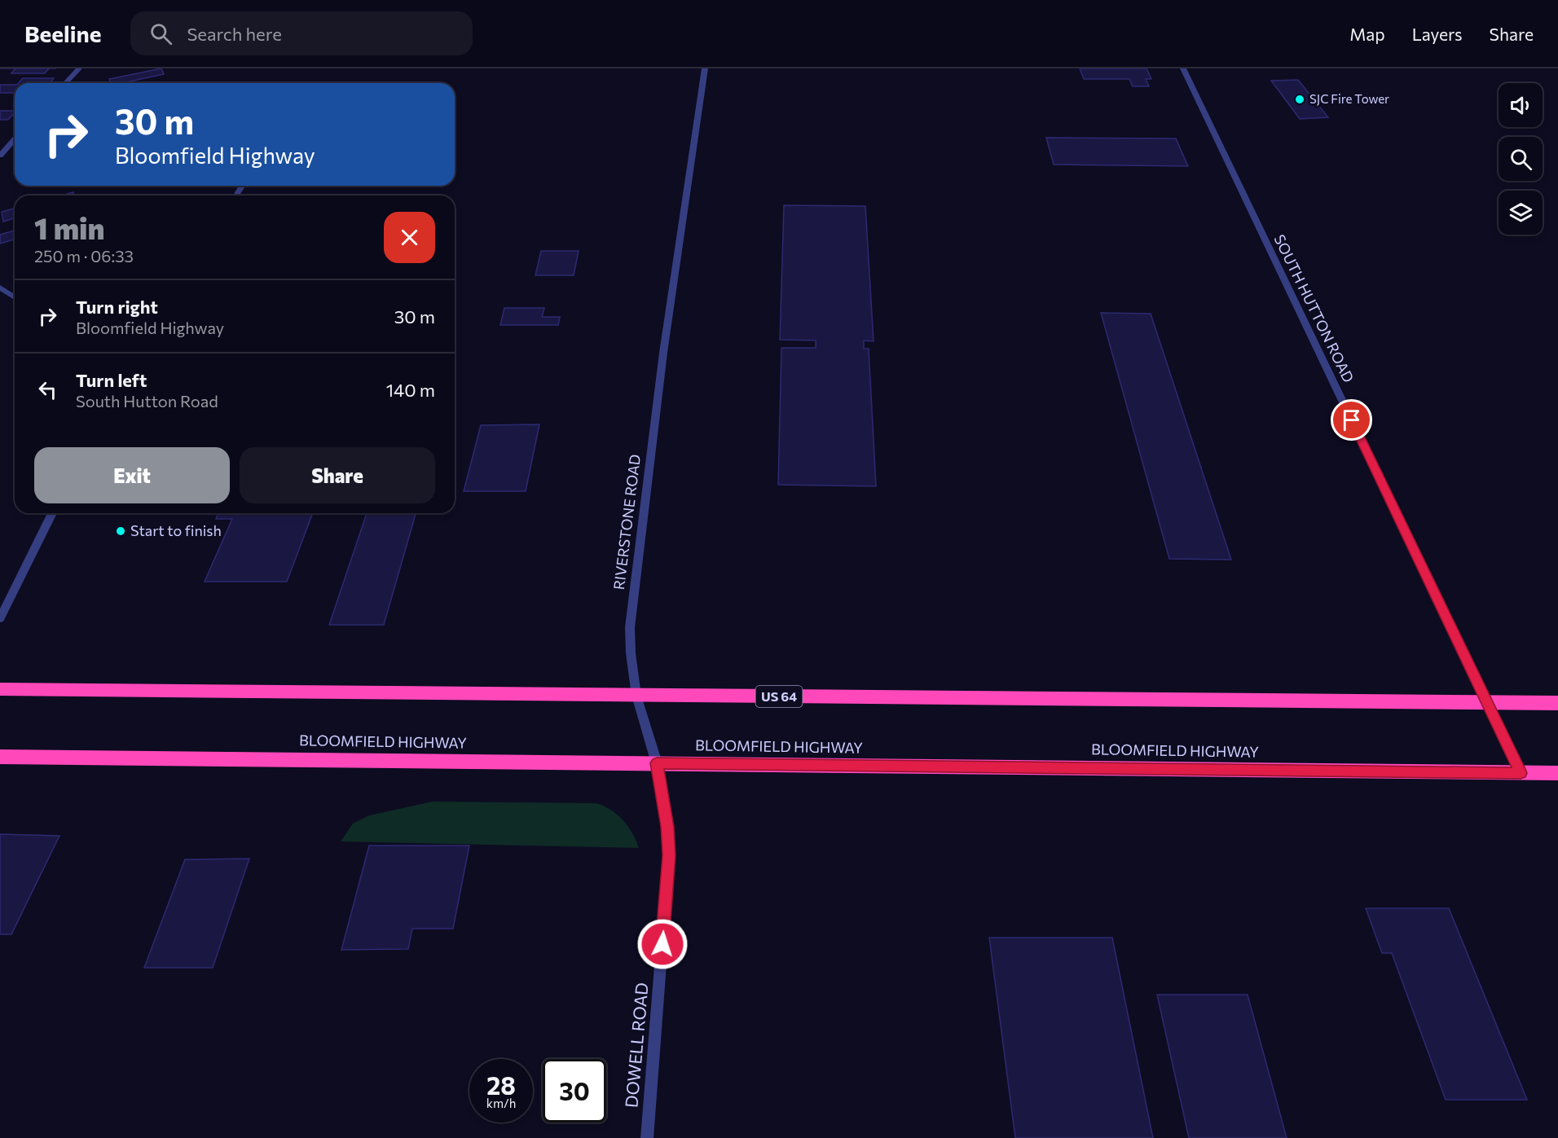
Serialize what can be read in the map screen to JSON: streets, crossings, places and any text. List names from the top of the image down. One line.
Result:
{"streets":{"highway":["US 64","BLOOMFIELD HIGHWAY"],"street":["SOUTH HUTTON ROAD","RIVERSTONE ROAD","DOWELL ROAD"]},"crossings":[["SOUTH HUTTON ROAD","US 64"],["SOUTH HUTTON ROAD","BLOOMFIELD HIGHWAY"],["RIVERSTONE ROAD","US 64"],["RIVERSTONE ROAD","DOWELL ROAD"],["US 64","DOWELL ROAD"],["BLOOMFIELD HIGHWAY","DOWELL ROAD"]],"places":["SJC Fire Tower","Start to finish"],"page":{"header":"Beeline","search":"Search here","nav":["Map","Layers","Share"],"turn":["30 m","Bloomfield Highway"],"heading":["1 min","250 m · 06:33"],"list":[{"name":"Turn right","note":"Bloomfield Highway","value":"30 m"},{"name":"Turn left","note":"South Hutton Road","value":"140 m"}],"buttons":["Exit","Share"],"speed":"28 km/h","limit":"30"}}
